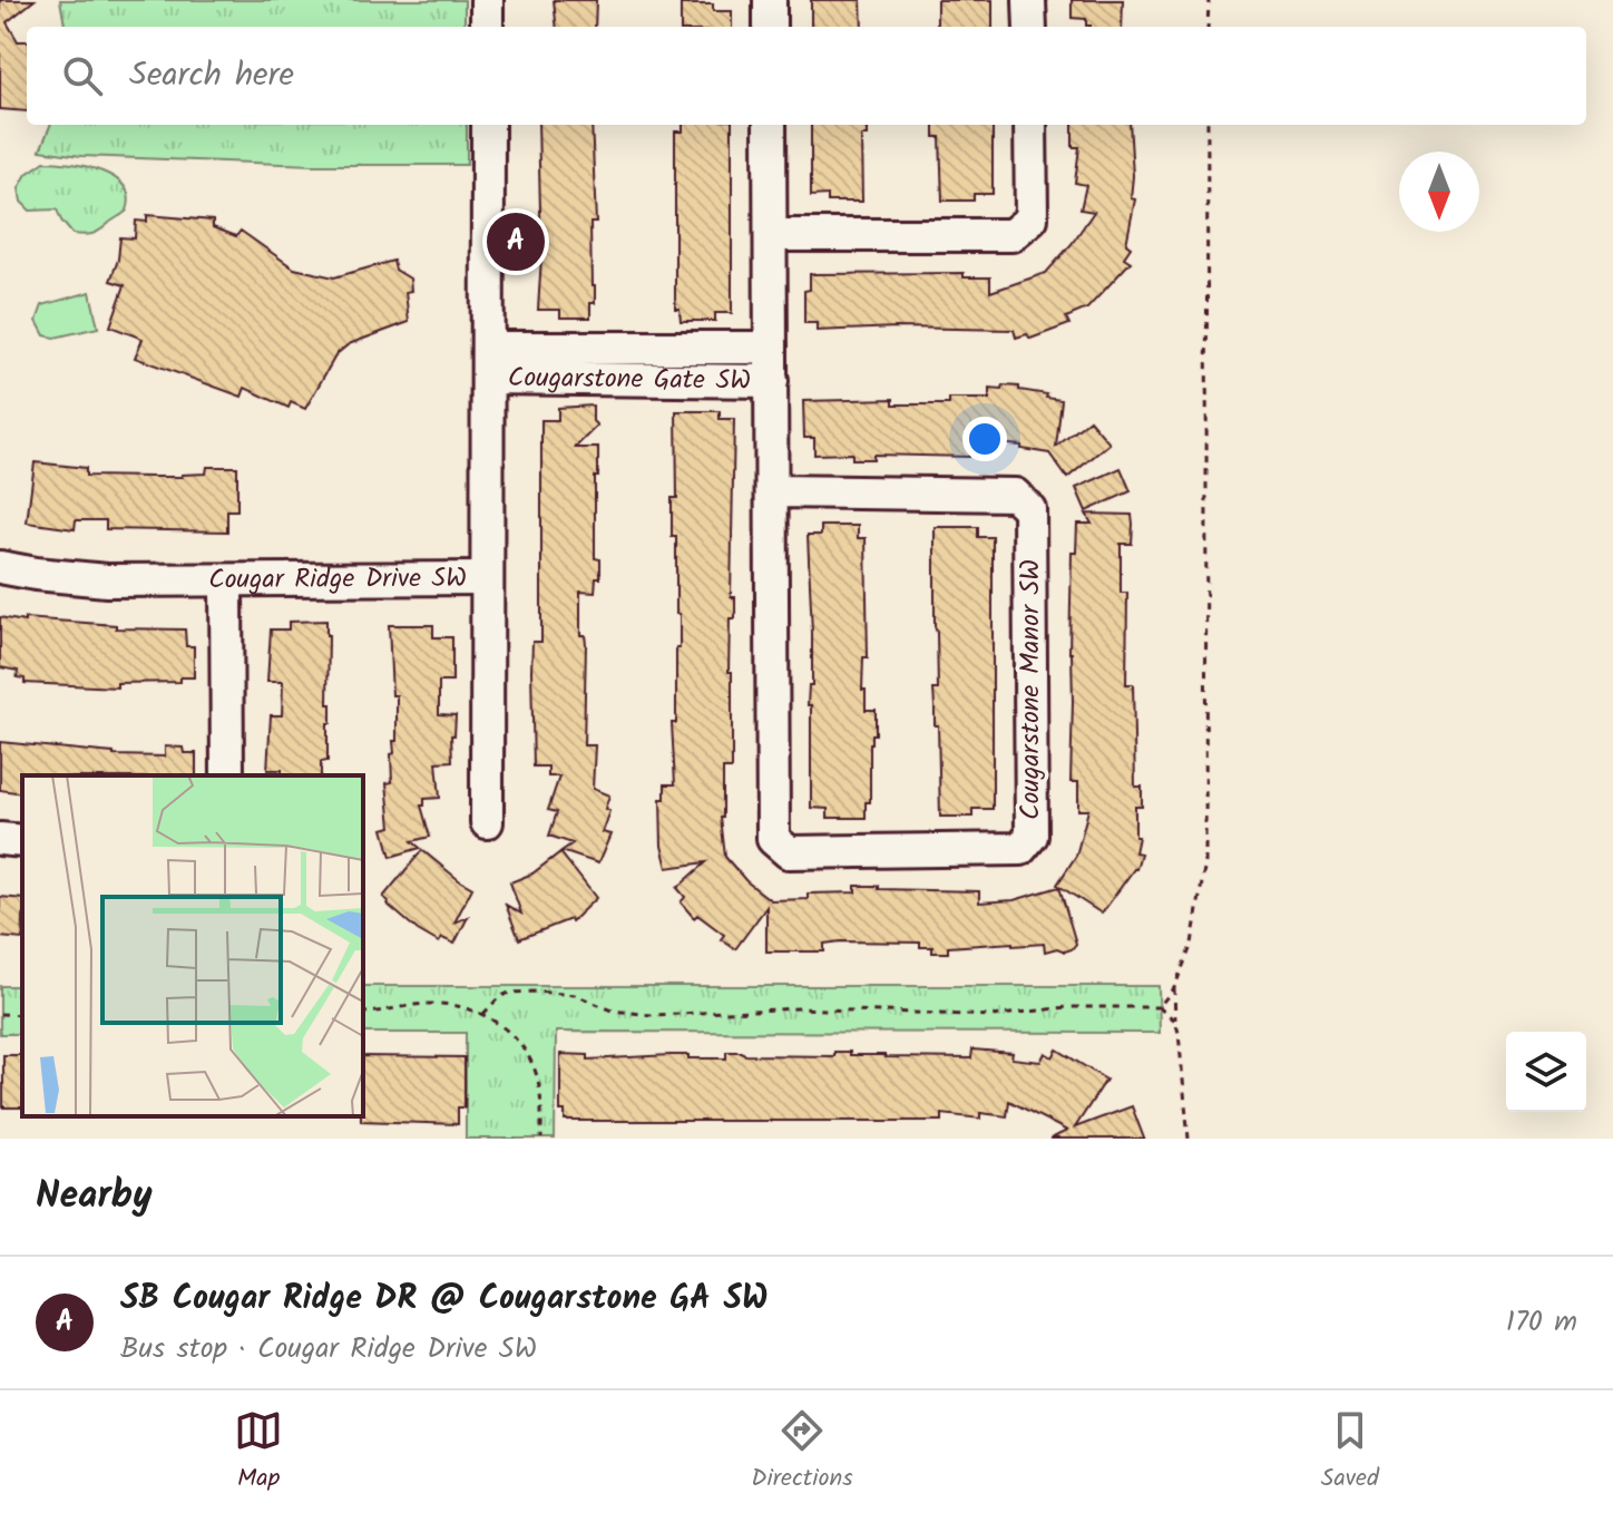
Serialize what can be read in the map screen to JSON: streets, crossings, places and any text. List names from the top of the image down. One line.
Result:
{"streets":{"street":["Cougarstone Gate SW","Cougar Ridge Drive SW","Cougarstone Manor SW"]},"crossings":[["Cougarstone Gate SW","Cougar Ridge Drive SW"],["Cougarstone Gate SW","Cougarstone Manor SW"]],"north":"bottom","page":{"search":"Search here","pins":"A","heading":"Nearby","list":[{"mark":"A","name":"SB Cougar Ridge DR @ Cougarstone GA SW","note":"Bus stop · Cougar Ridge Drive SW","value":"170 m"}],"nav":["Map","Directions","Saved"]}}
